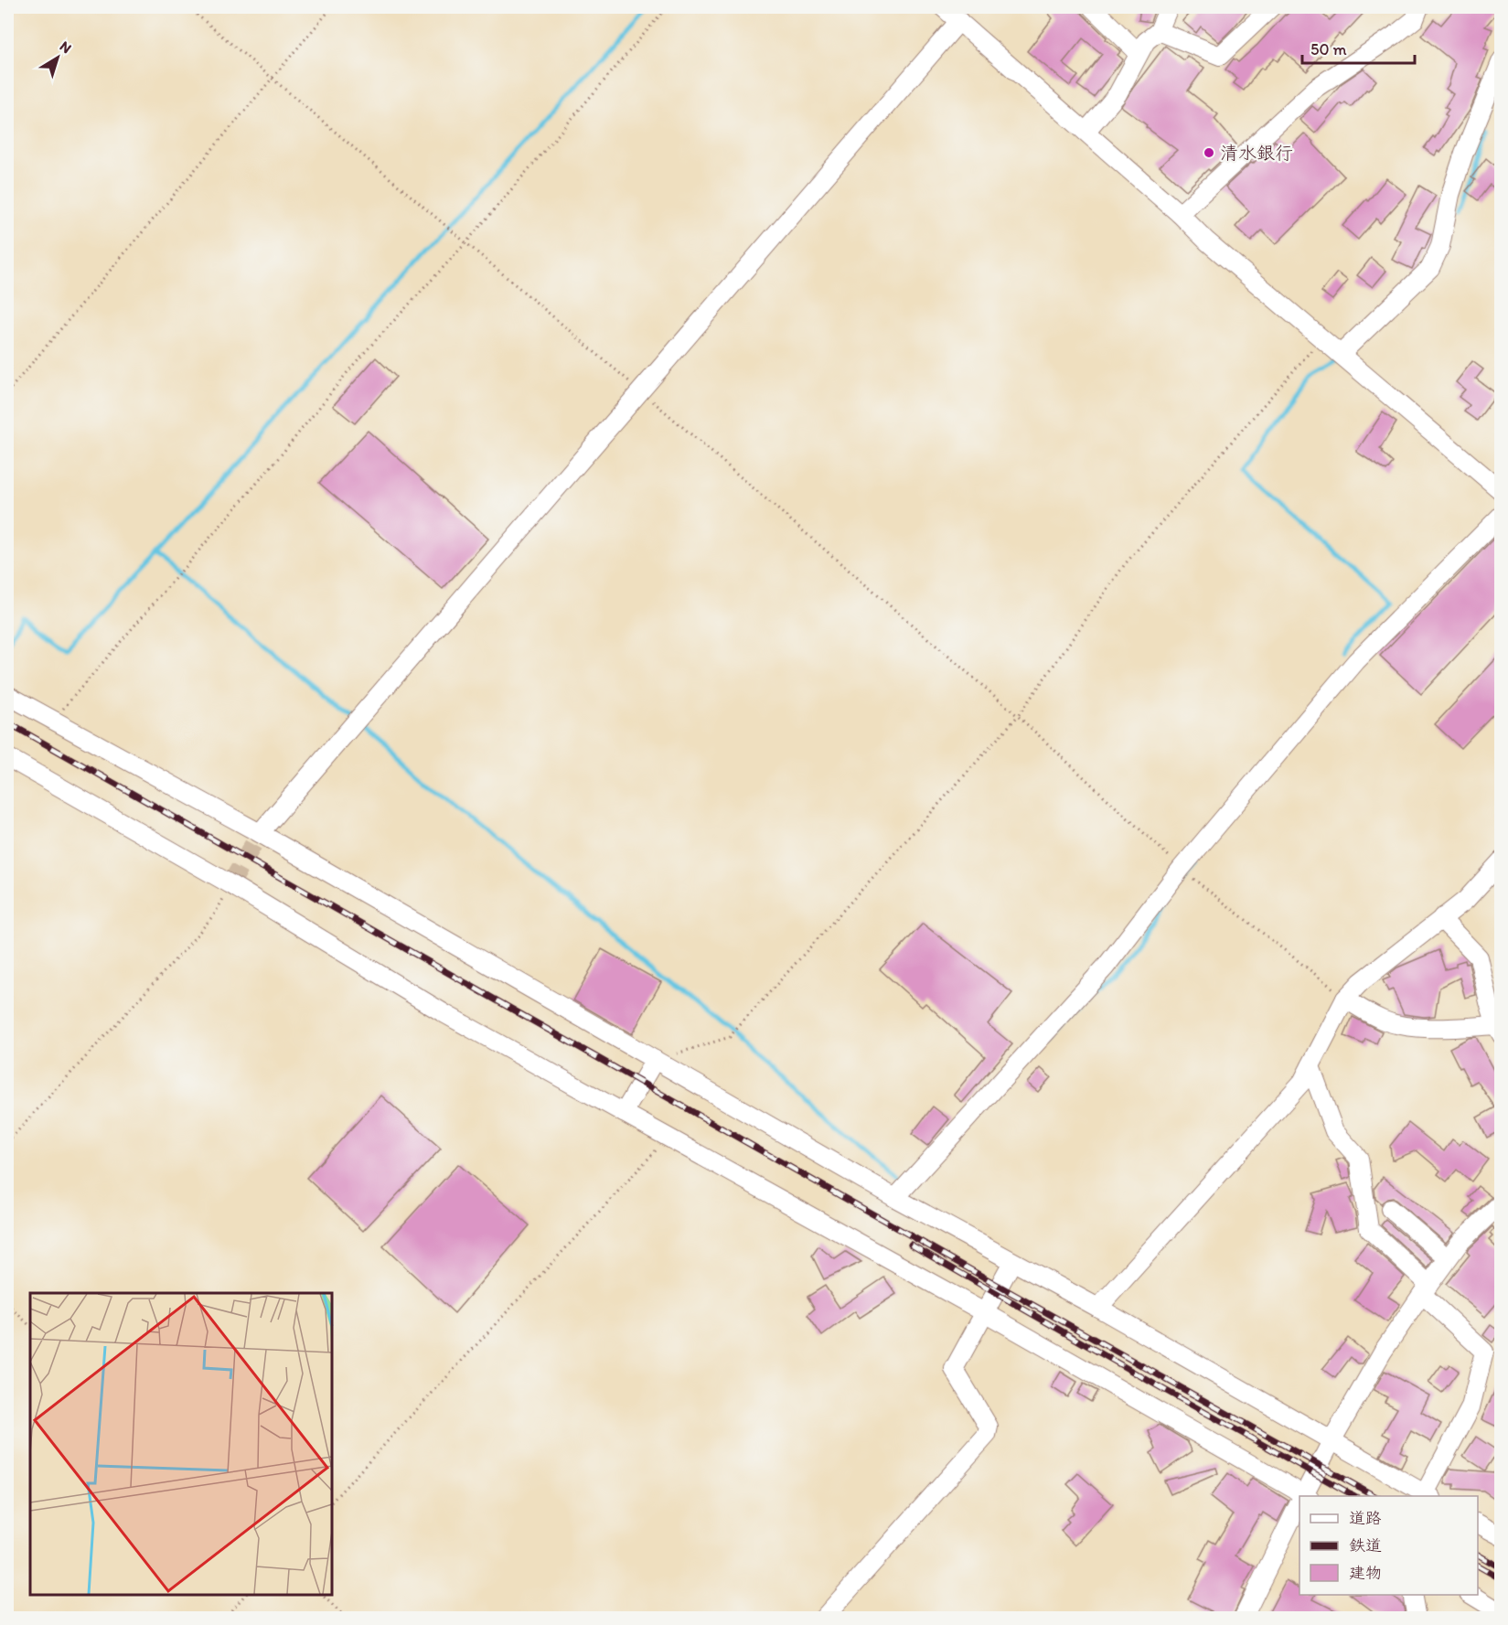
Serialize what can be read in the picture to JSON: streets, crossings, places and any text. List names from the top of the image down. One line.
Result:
{"places":["清水銀行"],"legend":["道路","鉄道","建物"],"scale_bar":"50 m","north":"top right"}
